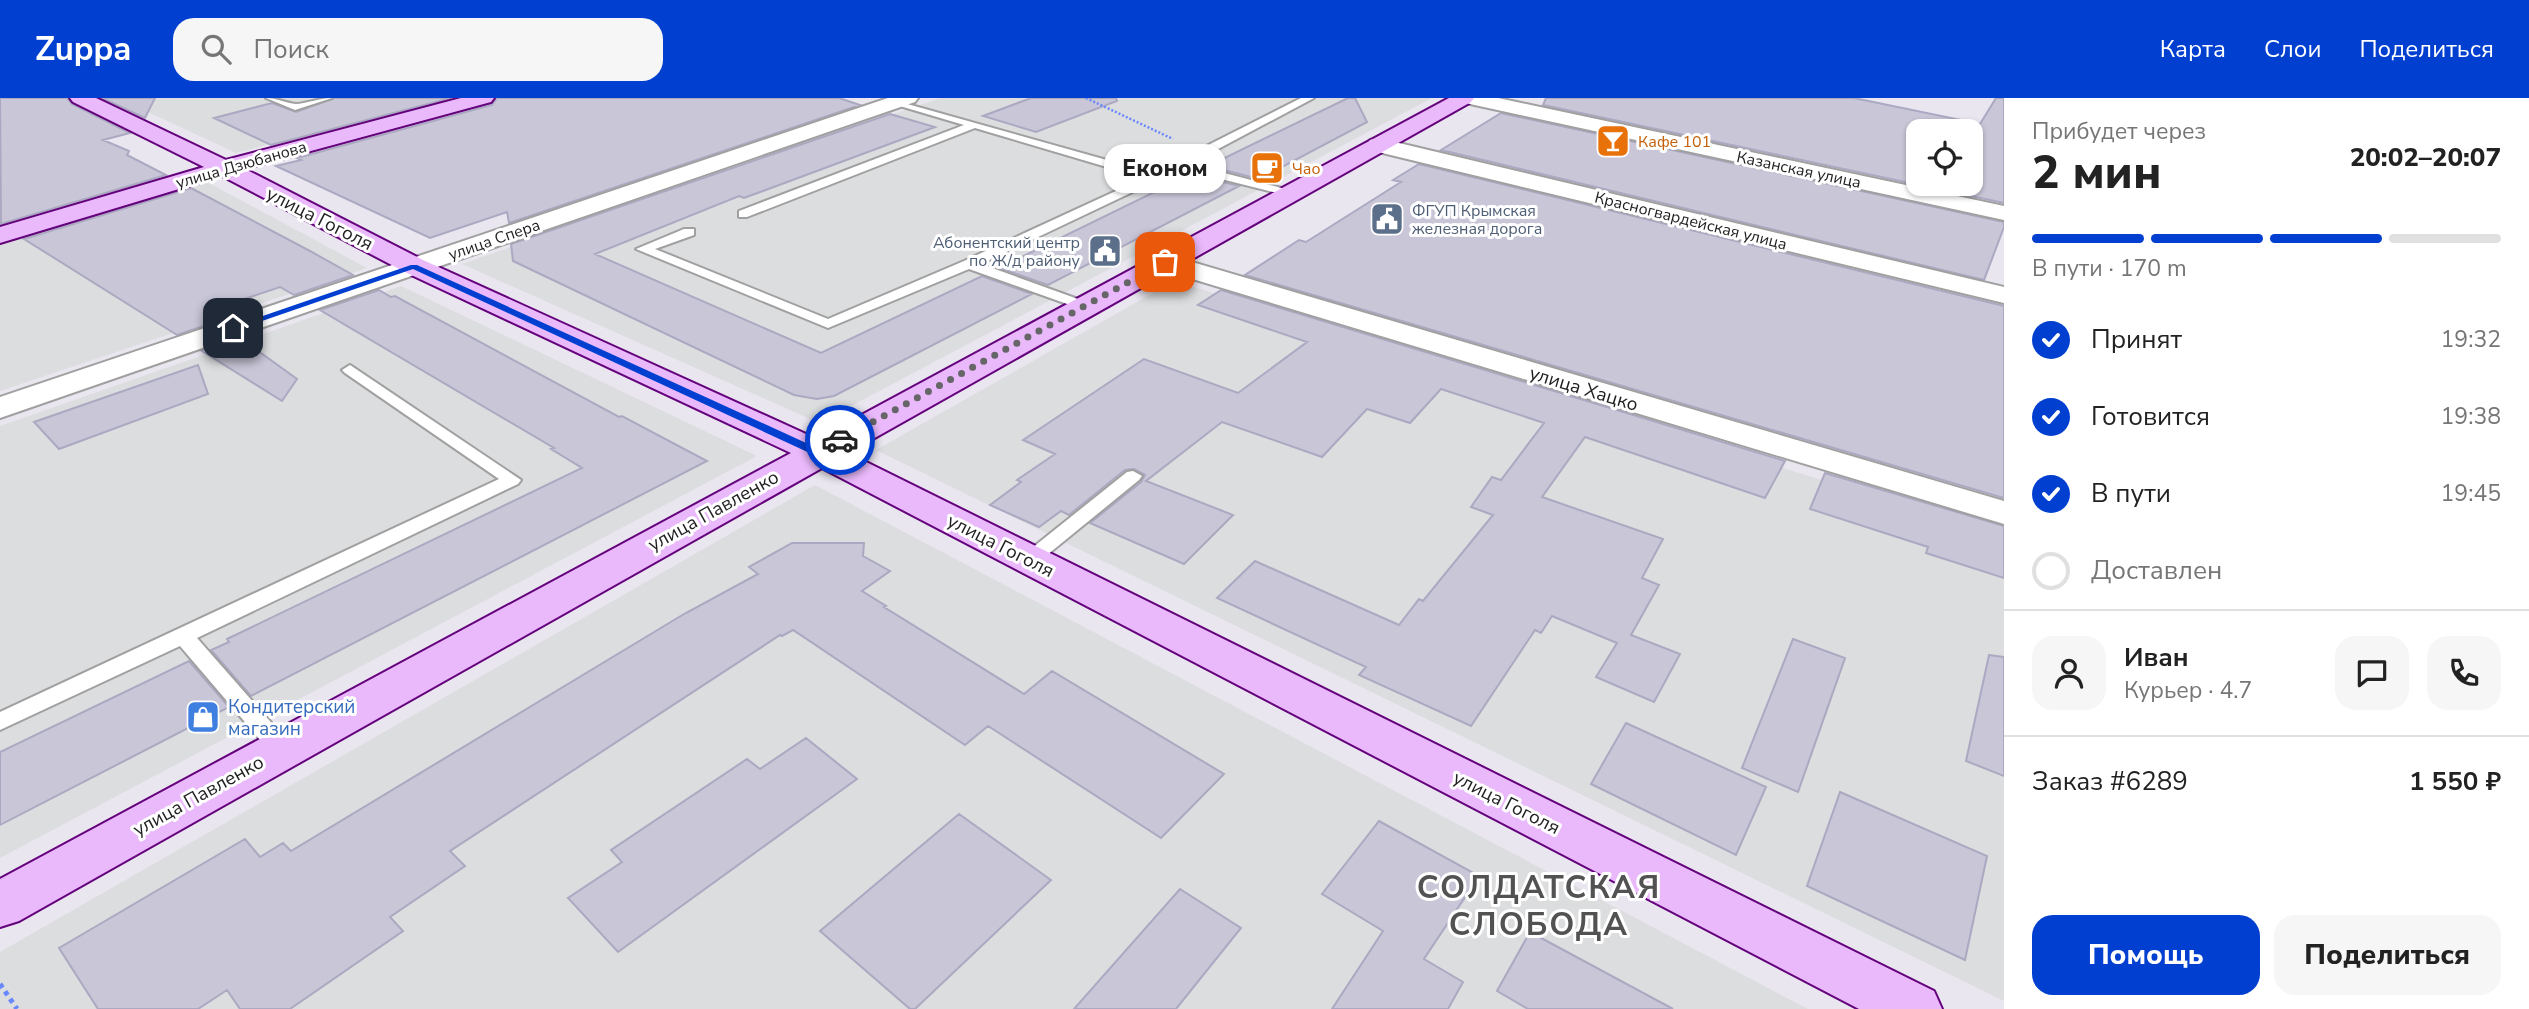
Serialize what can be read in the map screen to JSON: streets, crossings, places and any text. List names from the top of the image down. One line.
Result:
{"streets":{"main road":["улица Дзюбанова","улица Гоголя","улица Павленко"],"street":["Казанская улица","Красногвардейская улица","улица Спера","улица Хацко"]},"crossings":[["улица Дзюбанова","улица Гоголя"],["улица Гоголя","улица Спера"],["улица Гоголя","улица Павленко"],["Красногвардейская улица","улица Павленко"],["улица Хацко","улица Павленко"]],"districts":["СОЛДАТСКАЯ СЛОБОДА"],"places":{"bar":["Кафе 101"],"cafe":["Чао"],"public building":["ФГУП Крымская железная дорога","Абонентский центр по Ж/д району"],"other":["Економ"],"shop":["Кондитерский магазин"]},"page":{"header":"Zuppa","search":"Поиск","nav":["Карта","Слои","Поделиться"],"heading":["2 мин","Прибудет через","20:02–20:07"],"panel":["Иван","Курьер · 4.7","Заказ #6289","1 550 ₽"],"bubble":"Економ","bar":"В пути · 170 m","list":[["Принят","19:32"],["Готовится","19:38"],["В пути","19:45"],"Доставлен"],"buttons":["Помощь","Поделиться"]}}
